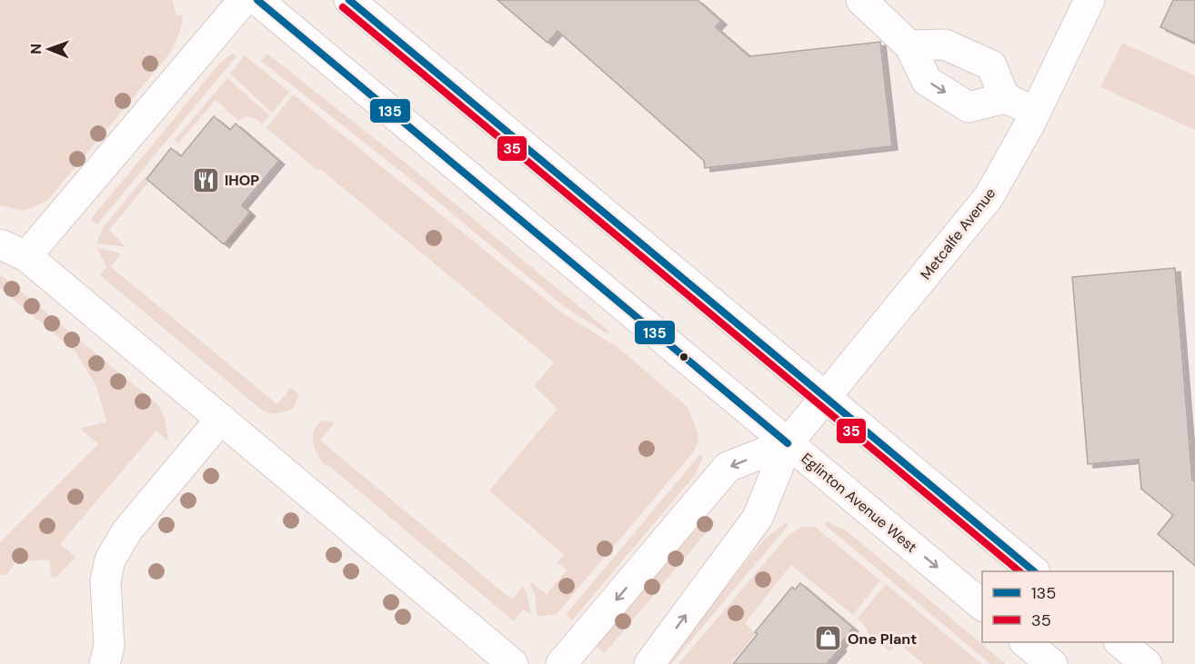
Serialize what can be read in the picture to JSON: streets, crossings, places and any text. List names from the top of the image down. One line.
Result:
{"streets":{"main road":["Metcalfe Avenue","Eglinton Avenue West"]},"crossings":[["Metcalfe Avenue","Eglinton Avenue West"]],"places":{"restaurant":["IHOP"],"shop":["One Plant"]},"lines":["transit line 135","transit line 35"],"legend":["135","35"],"north":"left"}
